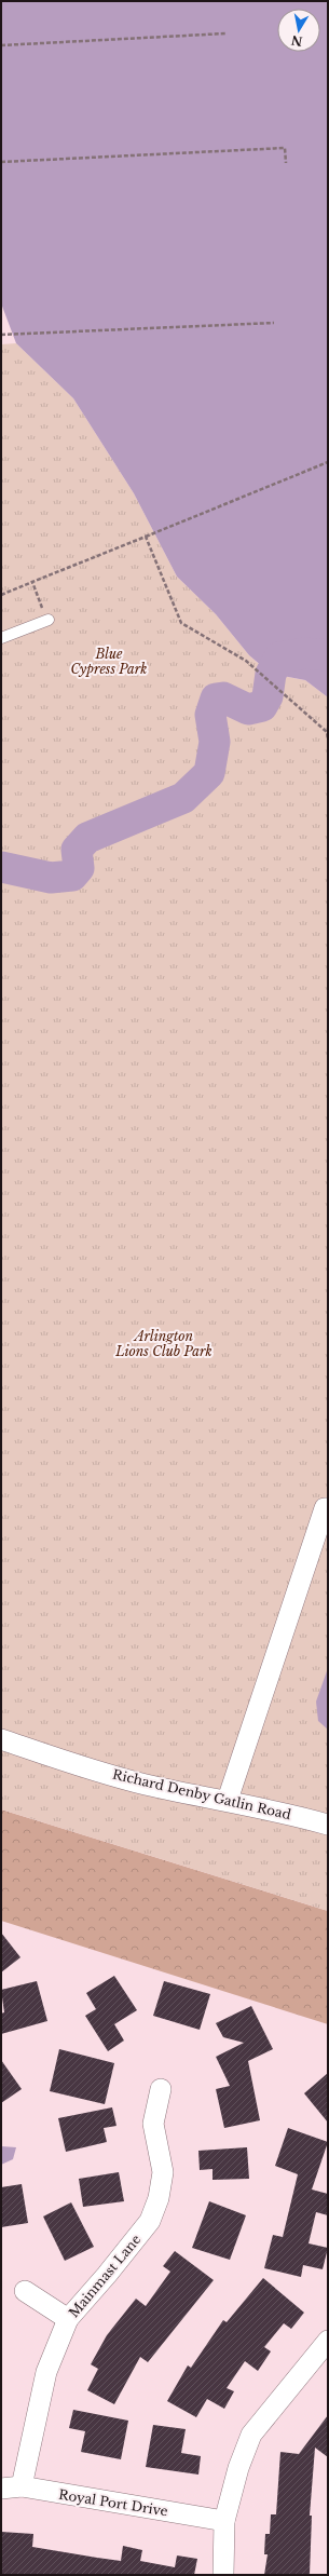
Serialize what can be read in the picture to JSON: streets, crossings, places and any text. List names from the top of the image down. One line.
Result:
{"streets":{"street":["Richard Denby Gatlin Road","Mainmast Lane","Royal Port Drive"]},"crossings":[["Mainmast Lane","Royal Port Drive"]],"parks":["Blue Cypress Park","Arlington Lions Club Park"],"north":"bottom"}
